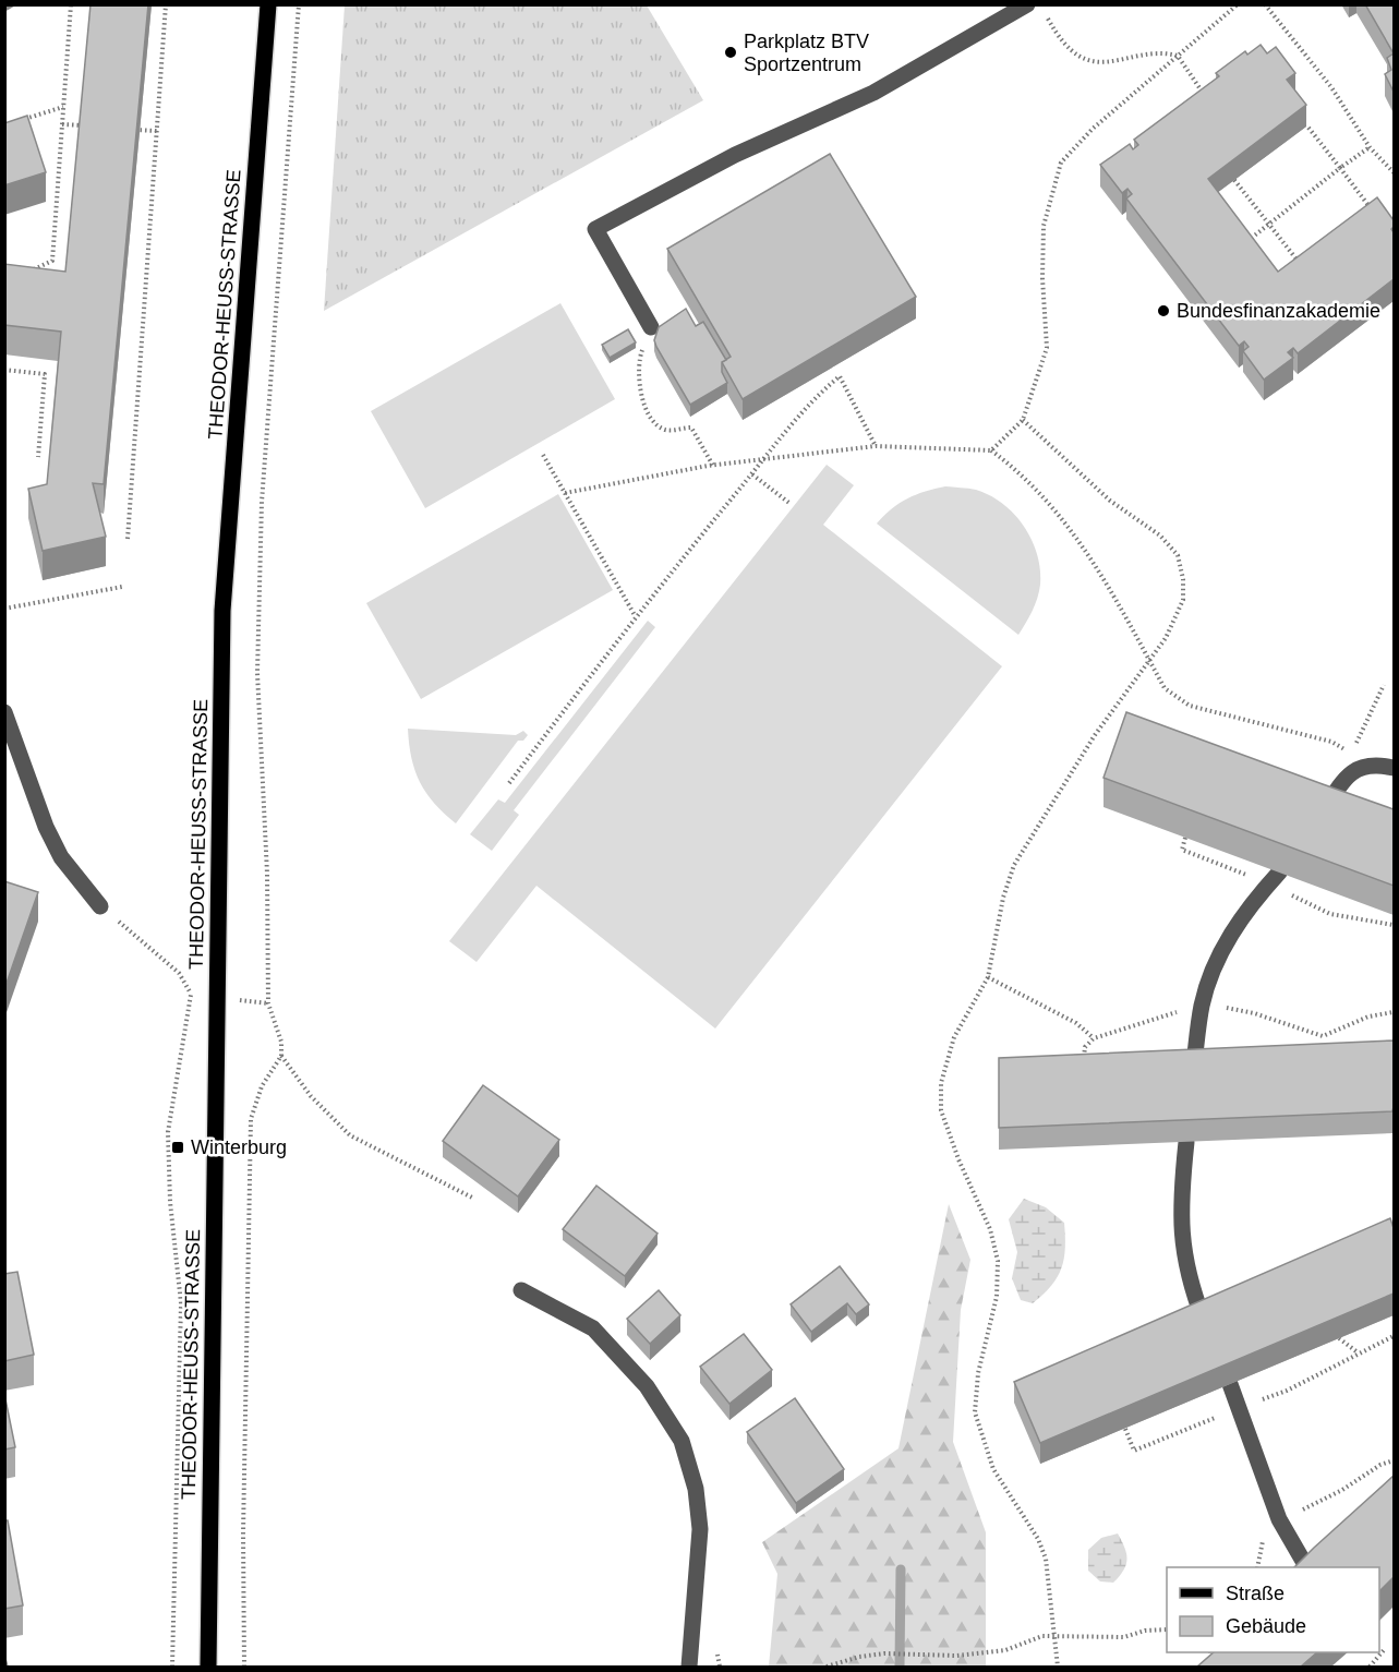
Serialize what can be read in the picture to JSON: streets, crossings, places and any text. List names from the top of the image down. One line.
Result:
{"streets":{"main road":["THEODOR-HEUSS-STRASSE"]},"places":{"other":["Parkplatz BTV Sportzentrum","Bundesfinanzakademie"],"transit":["Winterburg"]},"legend":["Straße","Gebäude"]}
